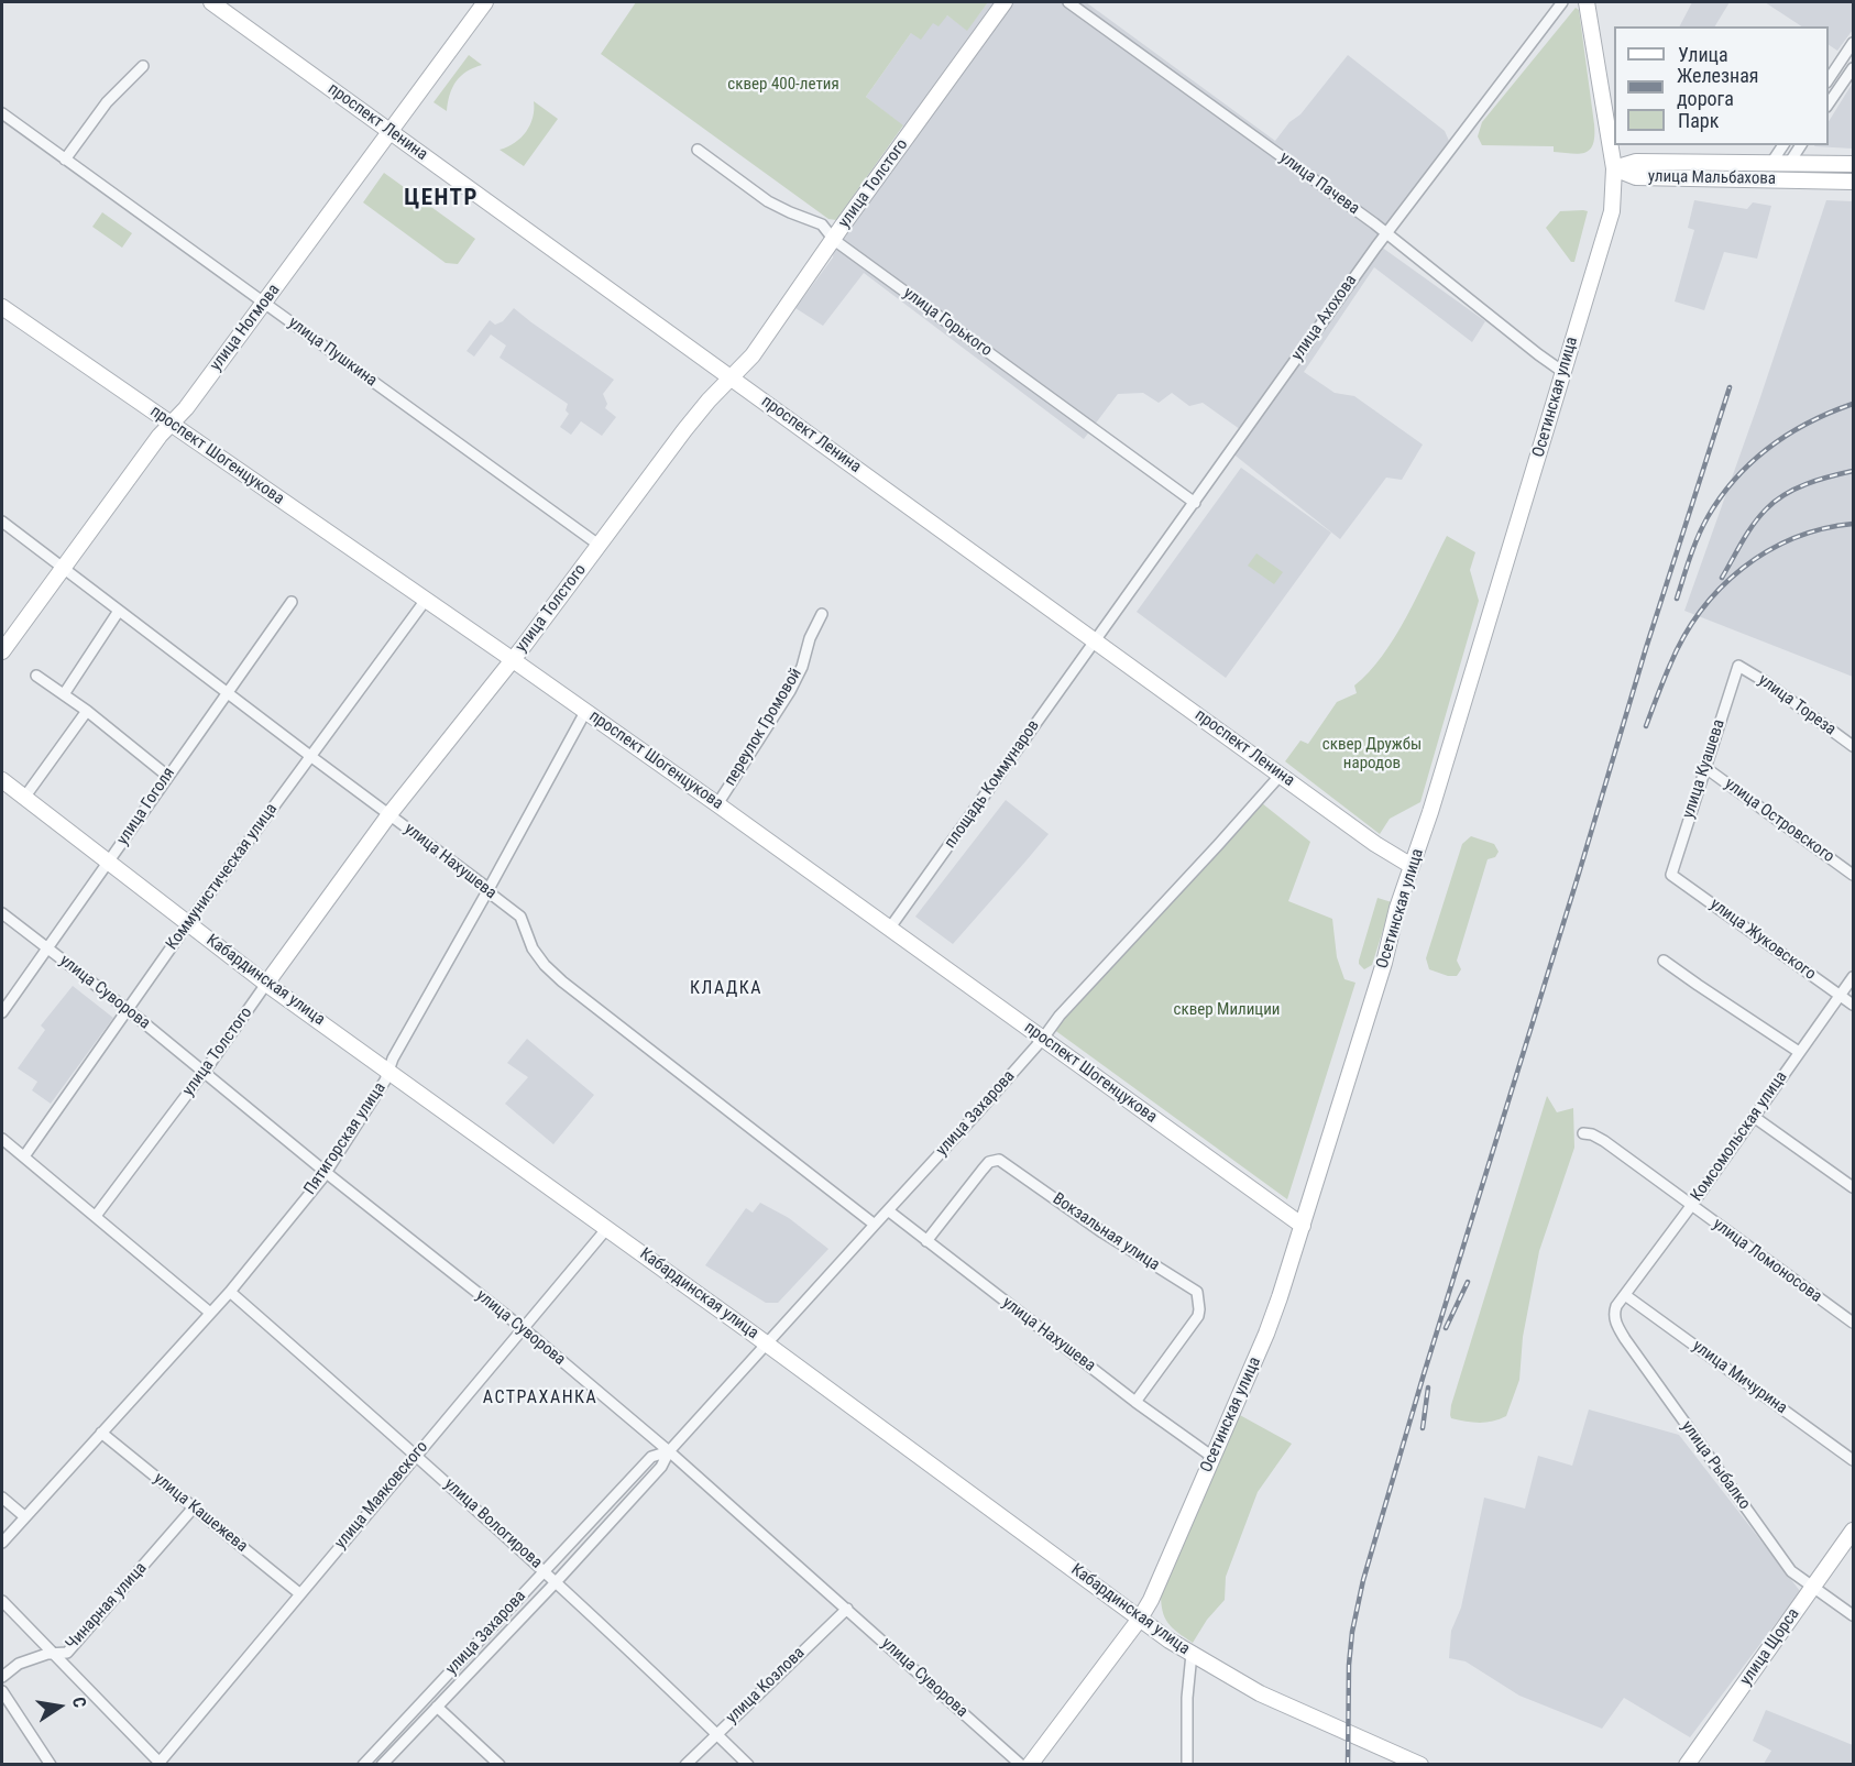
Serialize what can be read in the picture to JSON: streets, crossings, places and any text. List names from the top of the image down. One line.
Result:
{"streets":{"main road":["проспект Ленина","улица Мальбахова","улица Толстого","улица Ногмова","Осетинская улица","проспект Шогенцукова","Кабардинская улица","улица Щорса"],"street":["улица Пачева","улица Ахохова","улица Горького","улица Пушкина","улица Тореза","переулок Громовой","улица Куашева","площадь Коммунаров","улица Гоголя","улица Островского","улица Нахушева","Коммунистическая улица","улица Жуковского","улица Суворова","улица Захарова","Комсомольская улица","Пятигорская улица","Вокзальная улица","улица Ломоносова","улица Мичурина","улица Рыбалко","улица Маяковского","улица Кашежева","улица Вологирова","Чинарная улица","улица Козлова"]},"crossings":[["проспект Ленина","улица Толстого"],["проспект Ленина","улица Ахохова"],["проспект Ленина","улица Ногмова"],["проспект Ленина","Осетинская улица"],["проспект Ленина","площадь Коммунаров"],["проспект Ленина","улица Захарова"],["улица Мальбахова","Осетинская улица"],["улица Толстого","улица Горького"],["улица Толстого","улица Пушкина"],["улица Толстого","проспект Шогенцукова"],["улица Толстого","улица Нахушева"],["улица Толстого","Кабардинская улица"],["улица Толстого","улица Суворова"],["улица Пачева","улица Ахохова"],["улица Пачева","Осетинская улица"],["улица Ахохова","улица Горького"],["улица Ахохова","площадь Коммунаров"],["улица Ногмова","улица Пушкина"],["улица Ногмова","проспект Шогенцукова"],["улица Ногмова","улица Нахушева"],["Осетинская улица","проспект Шогенцукова"],["Осетинская улица","улица Нахушева"],["Осетинская улица","Кабардинская улица"],["проспект Шогенцукова","переулок Громовой"],["проспект Шогенцукова","площадь Коммунаров"],["проспект Шогенцукова","Коммунистическая улица"],["проспект Шогенцукова","улица Захарова"],["проспект Шогенцукова","Пятигорская улица"],["улица Тореза","улица Куашева"],["улица Куашева","улица Островского"],["улица Куашева","улица Жуковского"],["улица Гоголя","улица Нахушева"],["улица Гоголя","Кабардинская улица"],["улица Гоголя","улица Суворова"],["улица Нахушева","Коммунистическая улица"],["улица Нахушева","улица Захарова"],["улица Нахушева","Пятигорская улица"],["улица Нахушева","Вокзальная улица"],["Коммунистическая улица","Кабардинская улица"],["Коммунистическая улица","улица Суворова"],["улица Жуковского","Комсомольская улица"],["Кабардинская улица","улица Захарова"],["Кабардинская улица","Пятигорская улица"],["Кабардинская улица","улица Маяковского"],["улица Суворова","улица Захарова"],["улица Суворова","Пятигорская улица"],["улица Суворова","улица Маяковского"],["улица Суворова","улица Козлова"],["улица Захарова","улица Вологирова"],["Комсомольская улица","улица Ломоносова"],["Комсомольская улица","улица Мичурина"],["Комсомольская улица","улица Рыбалко"],["Пятигорская улица","улица Кашежева"],["Пятигорская улица","улица Вологирова"],["улица Мичурина","улица Рыбалко"],["улица Рыбалко","улица Щорса"],["улица Маяковского","улица Кашежева"],["улица Маяковского","улица Вологирова"],["улица Кашежева","Чинарная улица"],["улица Вологирова","улица Козлова"]],"districts":["ЦЕНТР","КЛАДКА","АСТРАХАНКА"],"parks":["сквер 400-летия","сквер Дружбы народов","сквер Милиции"],"legend":["Улица","Железная дорога","Парк"],"north":"right"}
